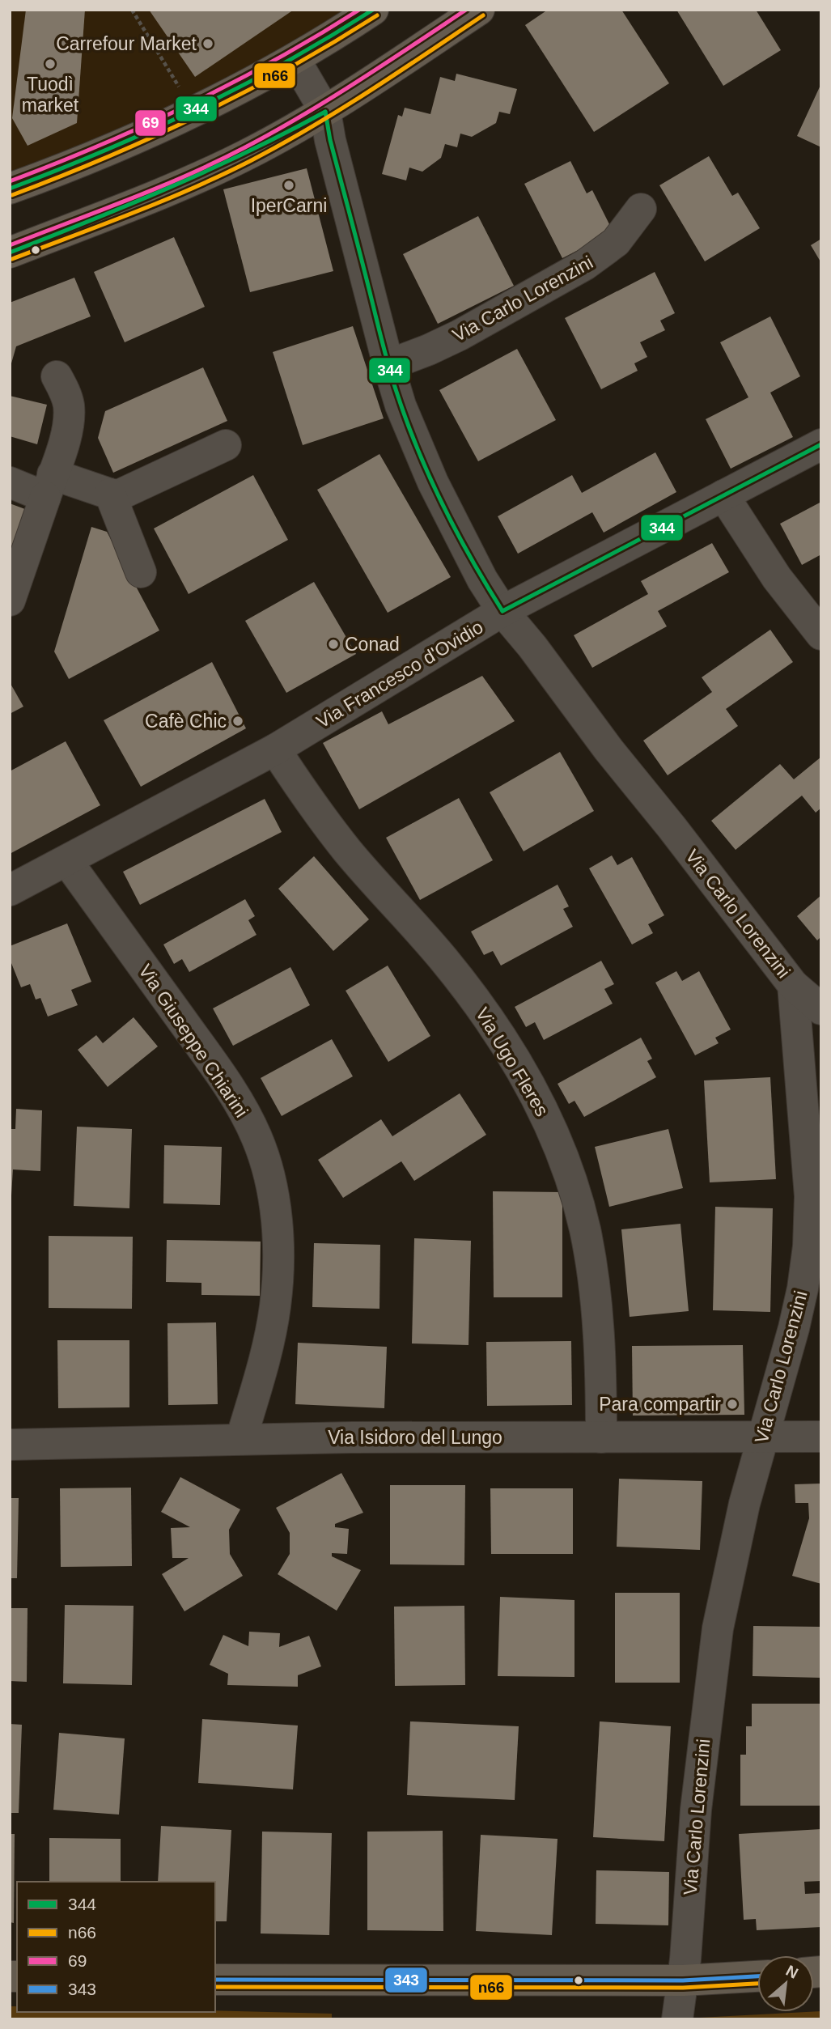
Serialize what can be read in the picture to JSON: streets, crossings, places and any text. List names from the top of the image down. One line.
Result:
{"streets":{"street":["Via Carlo Lorenzini","Via Francesco d'Ovidio","Via Giuseppe Chiarini","Via Ugo Fleres","Via Isidoro del Lungo"]},"crossings":[["Via Carlo Lorenzini","Via Francesco d'Ovidio"],["Via Carlo Lorenzini","Via Isidoro del Lungo"],["Via Francesco d'Ovidio","Via Giuseppe Chiarini"],["Via Francesco d'Ovidio","Via Ugo Fleres"],["Via Giuseppe Chiarini","Via Isidoro del Lungo"],["Via Ugo Fleres","Via Isidoro del Lungo"]],"places":["Carrefour Market","Tuodì market","IperCarni","Conad","Cafè Chic","Para compartir"],"lines":["transit line 344","transit line 69","transit line n66","transit line 343"],"legend":["344","n66","69","343"],"north":"top right"}
